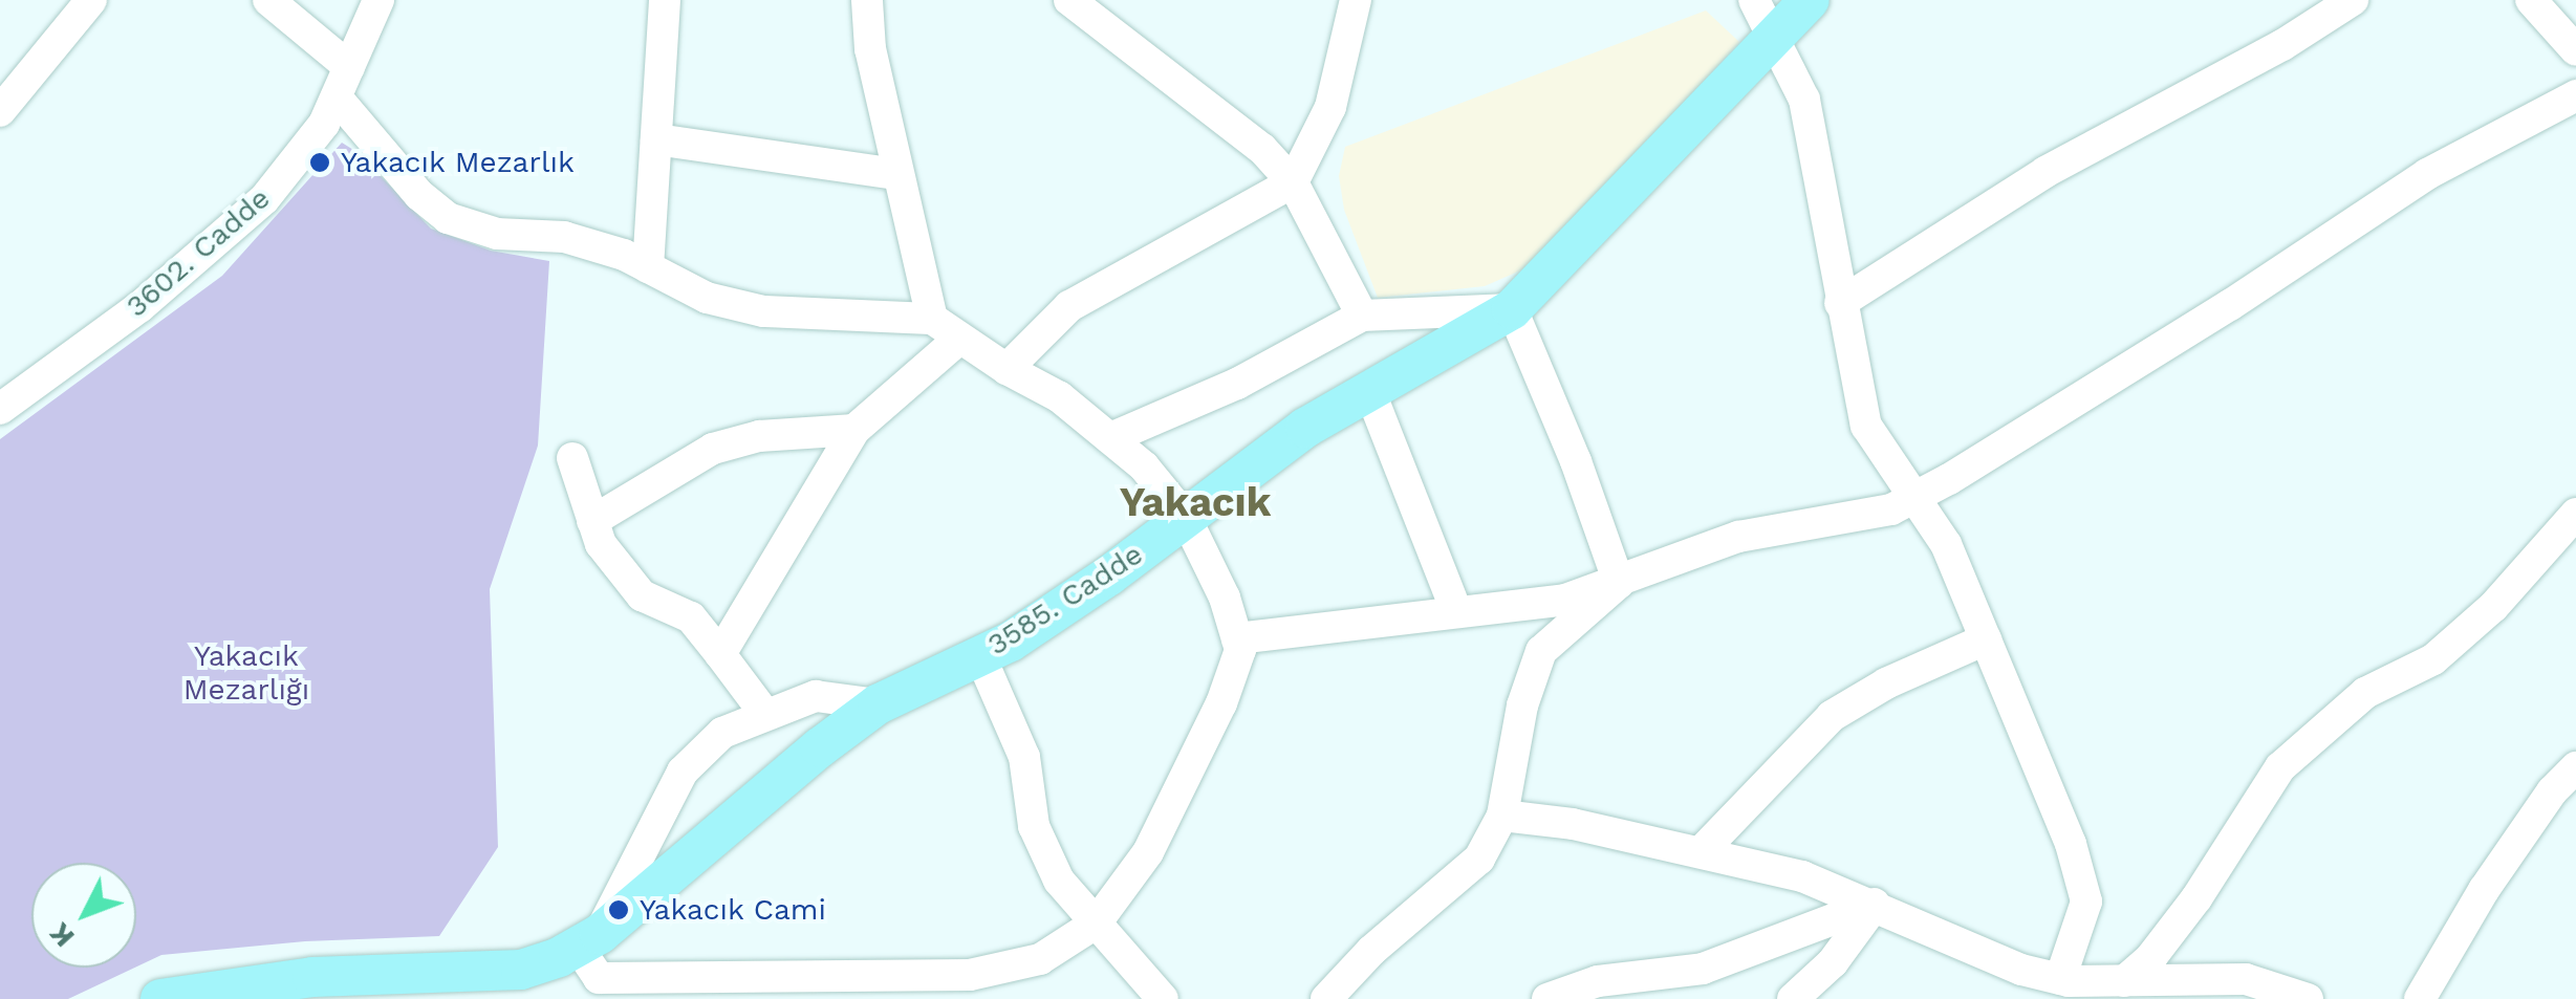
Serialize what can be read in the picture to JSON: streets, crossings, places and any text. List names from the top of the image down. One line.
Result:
{"streets":{"main road":["3585. Cadde"],"street":["3602. Cadde"]},"districts":["Yakacık"],"parks":["Yakacık Mezarlığı"],"places":["Yakacık Mezarlık","Yakacık Cami"],"north":"bottom left"}
